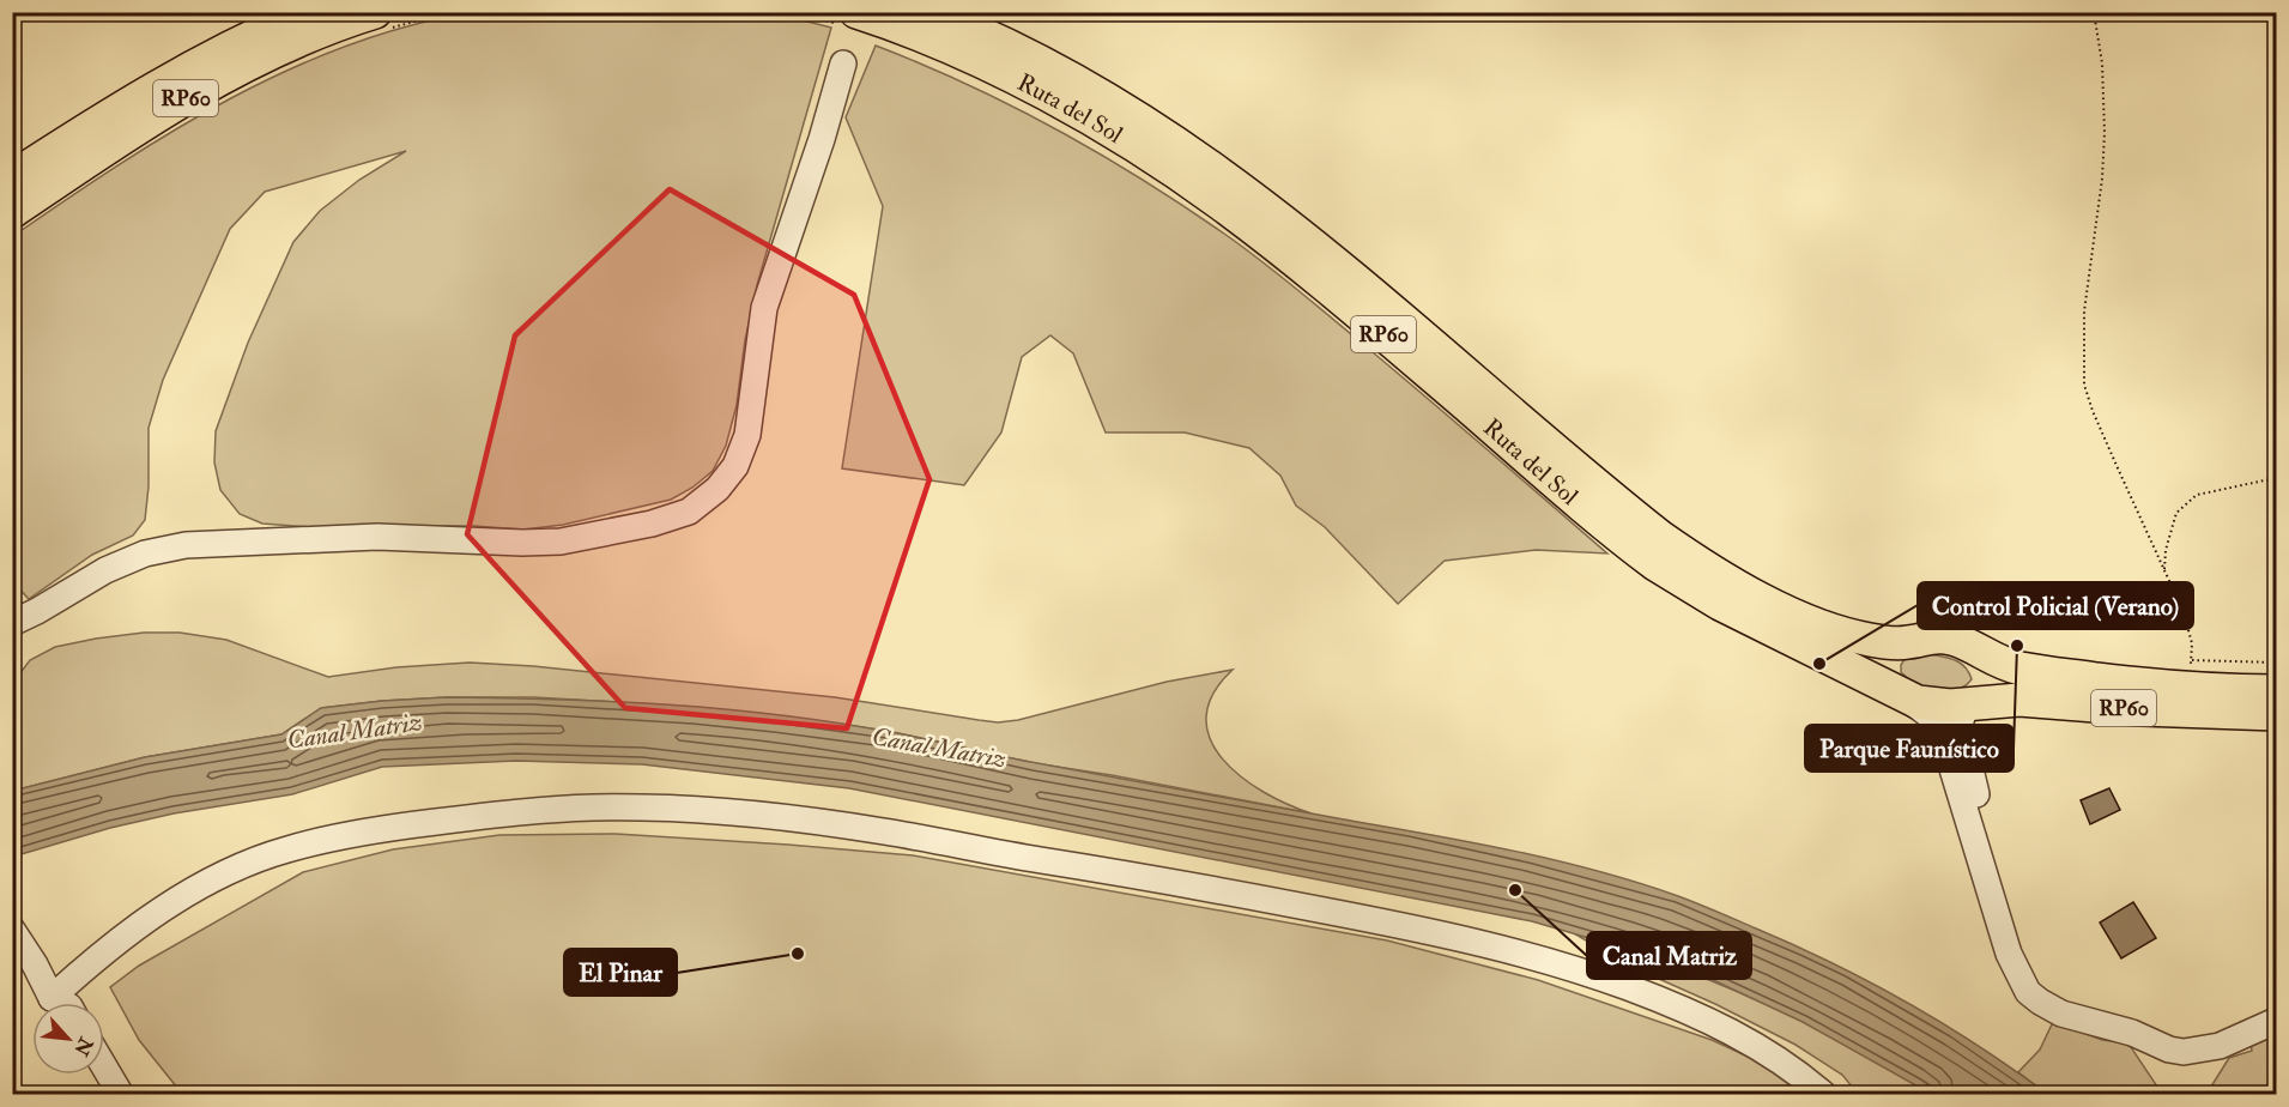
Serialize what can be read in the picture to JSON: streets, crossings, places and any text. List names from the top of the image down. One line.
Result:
{"streets":{"main road":["RP60","Ruta del Sol"]},"water":["Canal Matriz"],"places":["Parque Faunístico","Control Policial (Verano)","Canal Matriz","El Pinar"],"north":"bottom right"}
